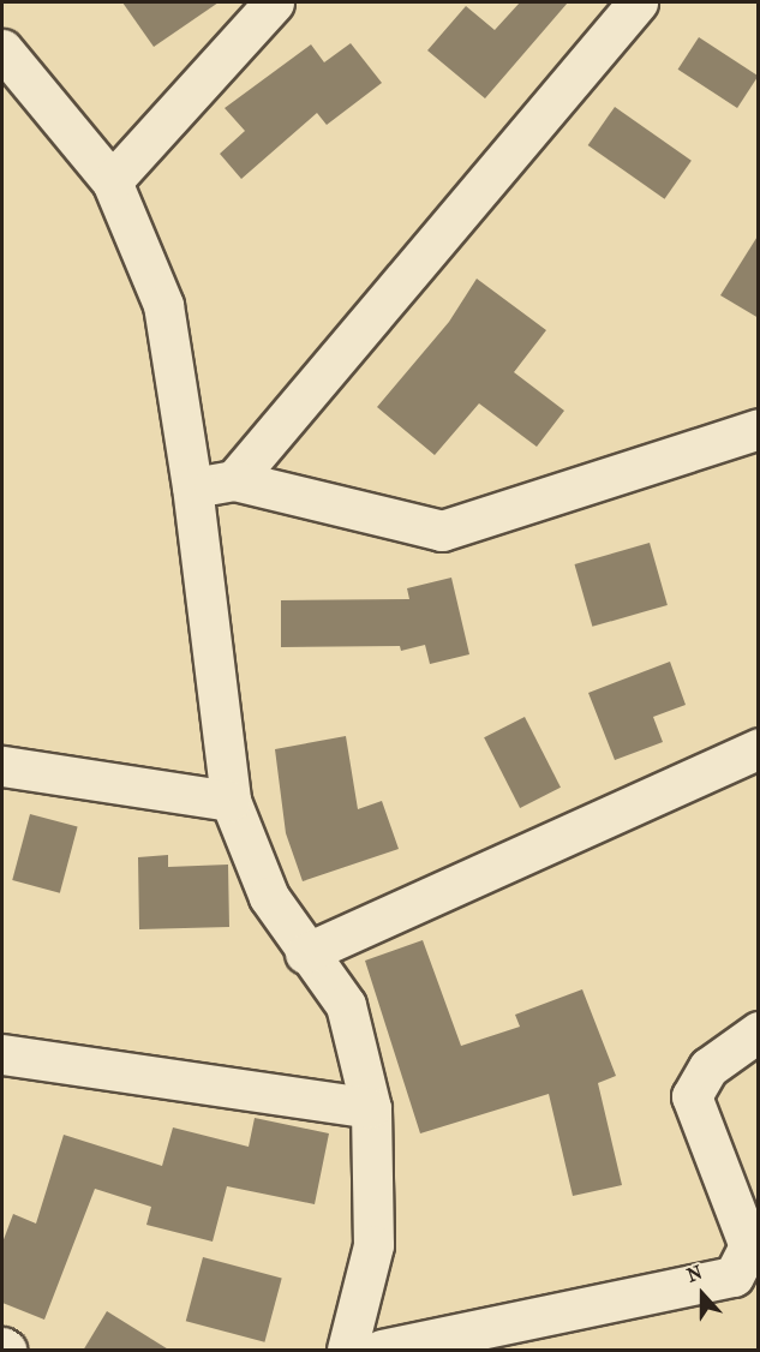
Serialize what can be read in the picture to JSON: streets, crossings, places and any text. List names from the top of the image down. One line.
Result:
{"north":"top"}
